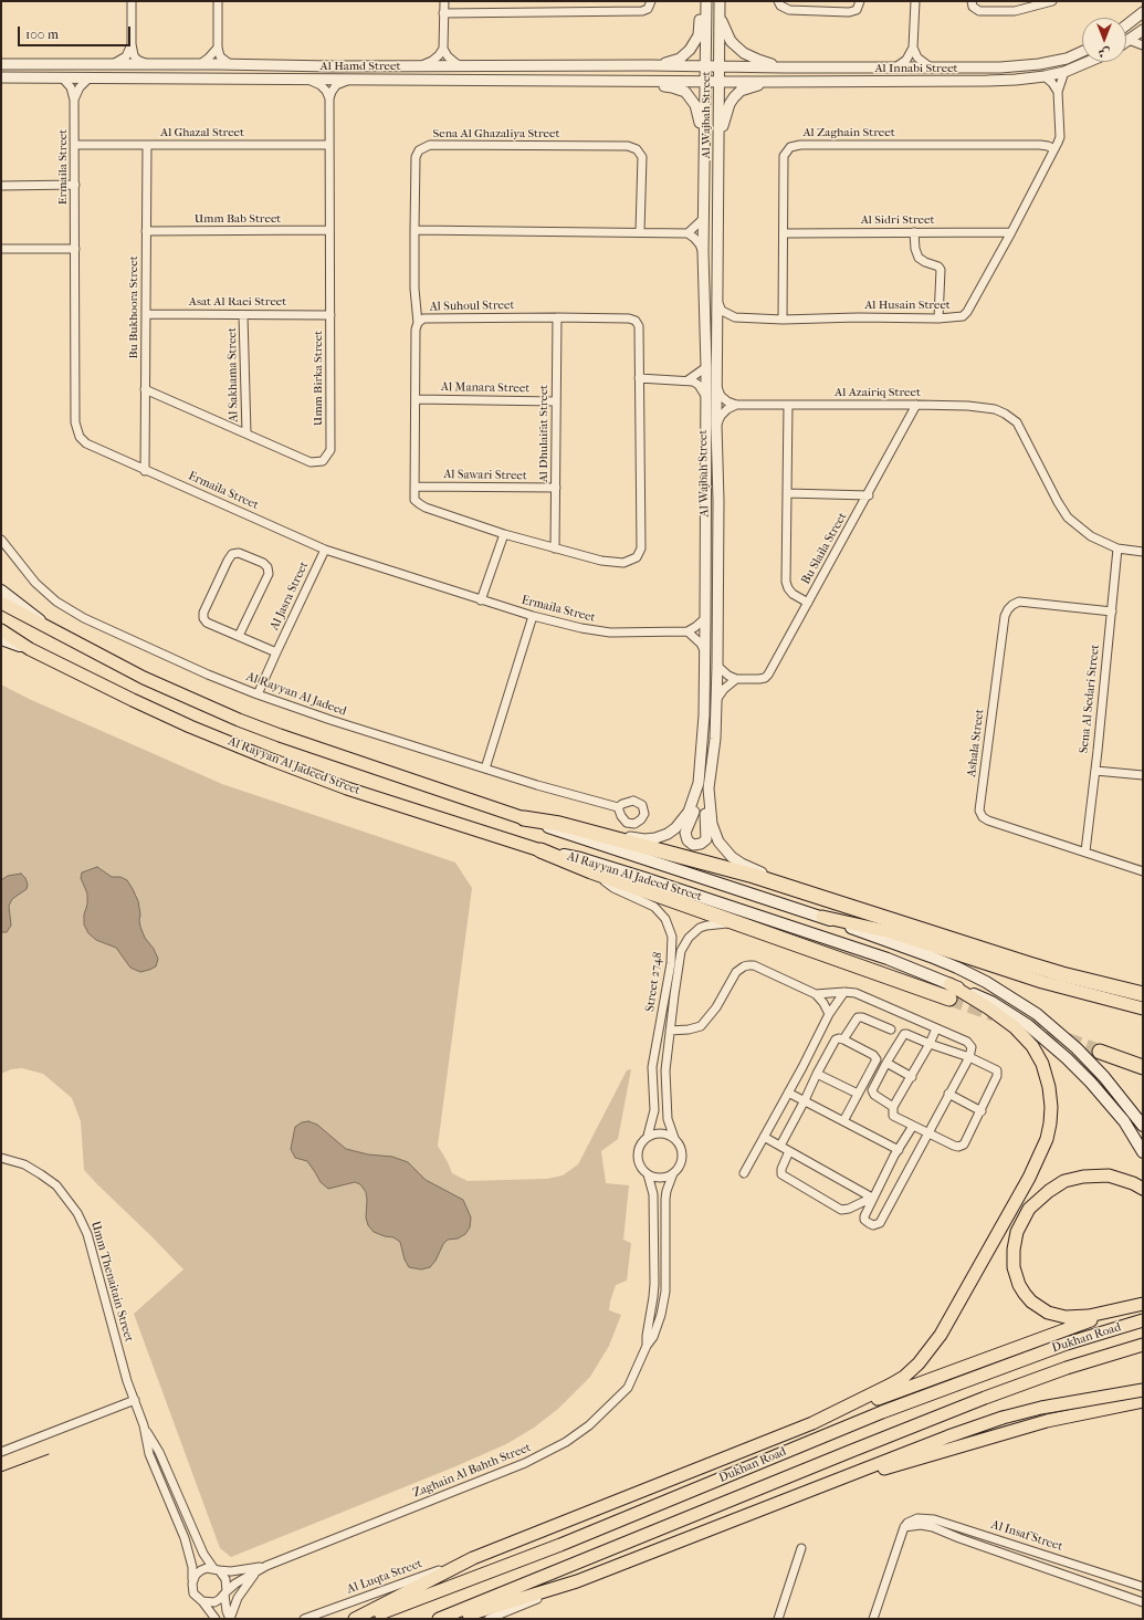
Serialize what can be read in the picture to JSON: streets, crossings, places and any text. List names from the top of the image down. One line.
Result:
{"streets":{"main road":["Al Rayyan Al Jadeed Street","Dukhan Road"],"street":["Al Hamd Street","Al Innabi Street","Al Wajbah Street","Al Ghazal Street","Al Zaghain Street","Sena Al Ghazaliya Street","Ermaila Street","Umm Bab Street","Al Sidri Street","Asat Al Raei Street","Al Husain Street","Al Suhoul Street","Bu Bukhoora Street","Al Sakhama Street","Umm Birka Street","Al Manara Street","Al Azairiq Street","Al Dhulaifat Street","Al Sawari Street","Bu Slaila Street","Al Jasra Street","Al Rayyan Al Jadeed","Sena Al Sedari Street","Ashala Street","Street 2748","Umm Thenaitain Street","Zaghain Al Bahth Street","Al Insaf Street","Al Luqta Street"]},"crossings":[["Al Hamd Street","Al Innabi Street"],["Al Hamd Street","Al Wajbah Street"],["Al Hamd Street","Ermaila Street"],["Al Innabi Street","Al Wajbah Street"],["Al Innabi Street","Al Husain Street"],["Al Wajbah Street","Al Husain Street"],["Al Ghazal Street","Ermaila Street"],["Al Ghazal Street","Bu Bukhoora Street"],["Al Ghazal Street","Umm Birka Street"],["Al Zaghain Street","Al Sidri Street"],["Al Zaghain Street","Al Husain Street"],["Ermaila Street","Bu Bukhoora Street"],["Ermaila Street","Al Jasra Street"],["Umm Bab Street","Bu Bukhoora Street"],["Umm Bab Street","Umm Birka Street"],["Al Sidri Street","Al Husain Street"],["Asat Al Raei Street","Bu Bukhoora Street"],["Asat Al Raei Street","Al Sakhama Street"],["Asat Al Raei Street","Umm Birka Street"],["Al Suhoul Street","Al Manara Street"],["Al Suhoul Street","Al Dhulaifat Street"],["Al Suhoul Street","Al Sawari Street"],["Bu Bukhoora Street","Umm Birka Street"],["Al Sakhama Street","Umm Birka Street"],["Al Manara Street","Al Dhulaifat Street"],["Al Azairiq Street","Bu Slaila Street"],["Al Azairiq Street","Sena Al Sedari Street"],["Al Dhulaifat Street","Al Sawari Street"],["Al Jasra Street","Al Rayyan Al Jadeed"],["Sena Al Sedari Street","Ashala Street"],["Street 2748","Zaghain Al Bahth Street"],["Umm Thenaitain Street","Zaghain Al Bahth Street"]],"scale_bar":"100 m","north":"bottom"}
